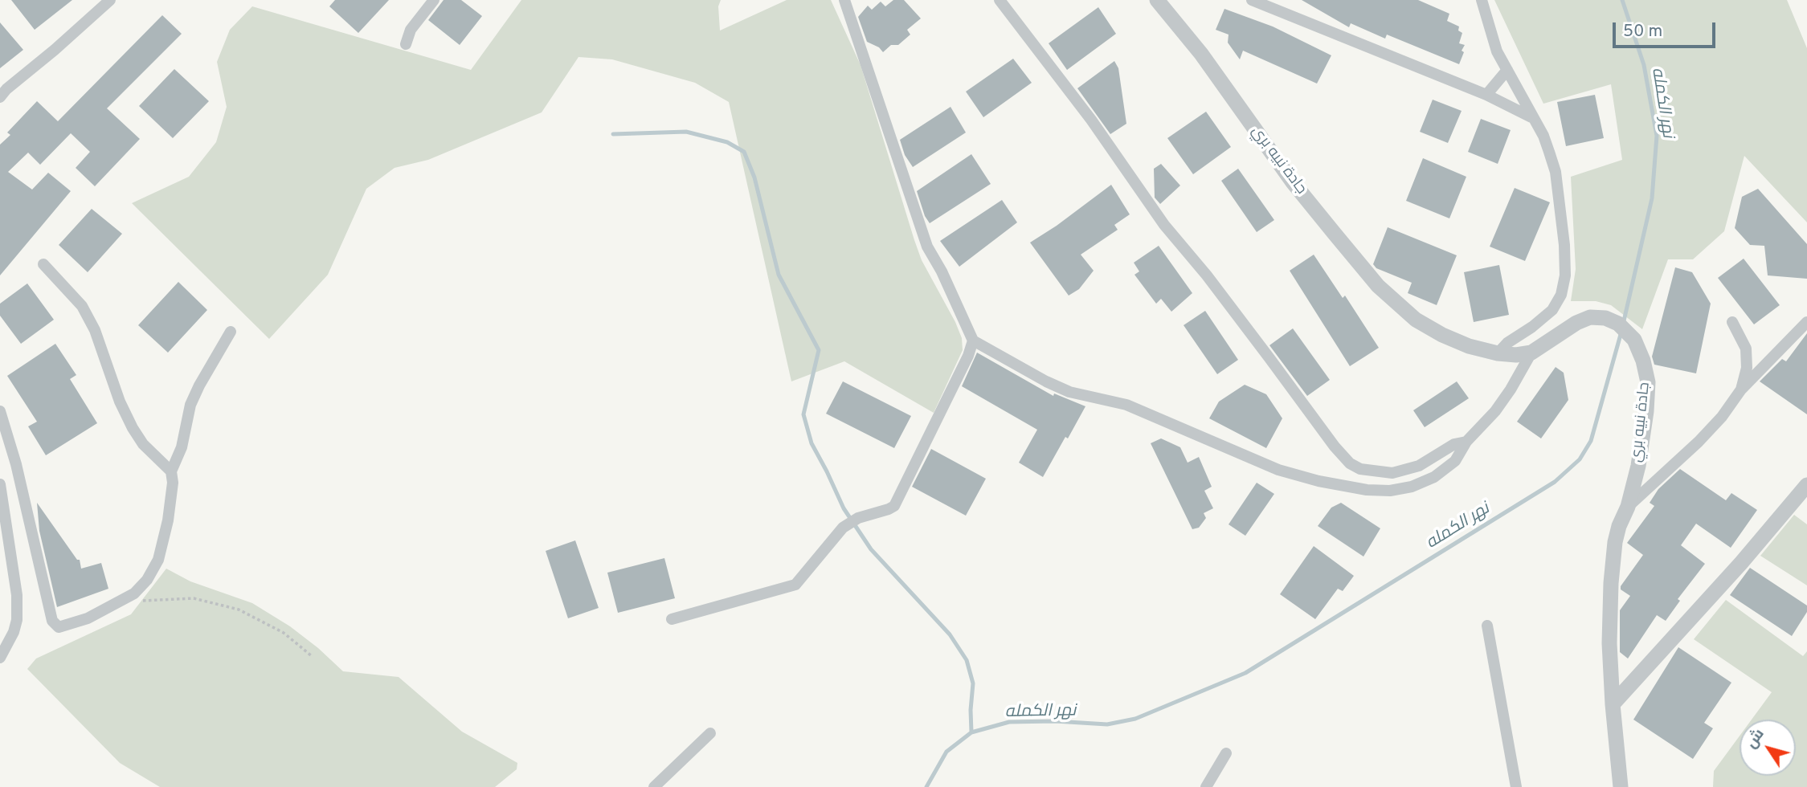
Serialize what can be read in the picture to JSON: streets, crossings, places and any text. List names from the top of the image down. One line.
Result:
{"streets":{"street":["جادة نبيه بري"]},"water":["نهر الكمله"],"scale_bar":"50 m","north":"top left"}
